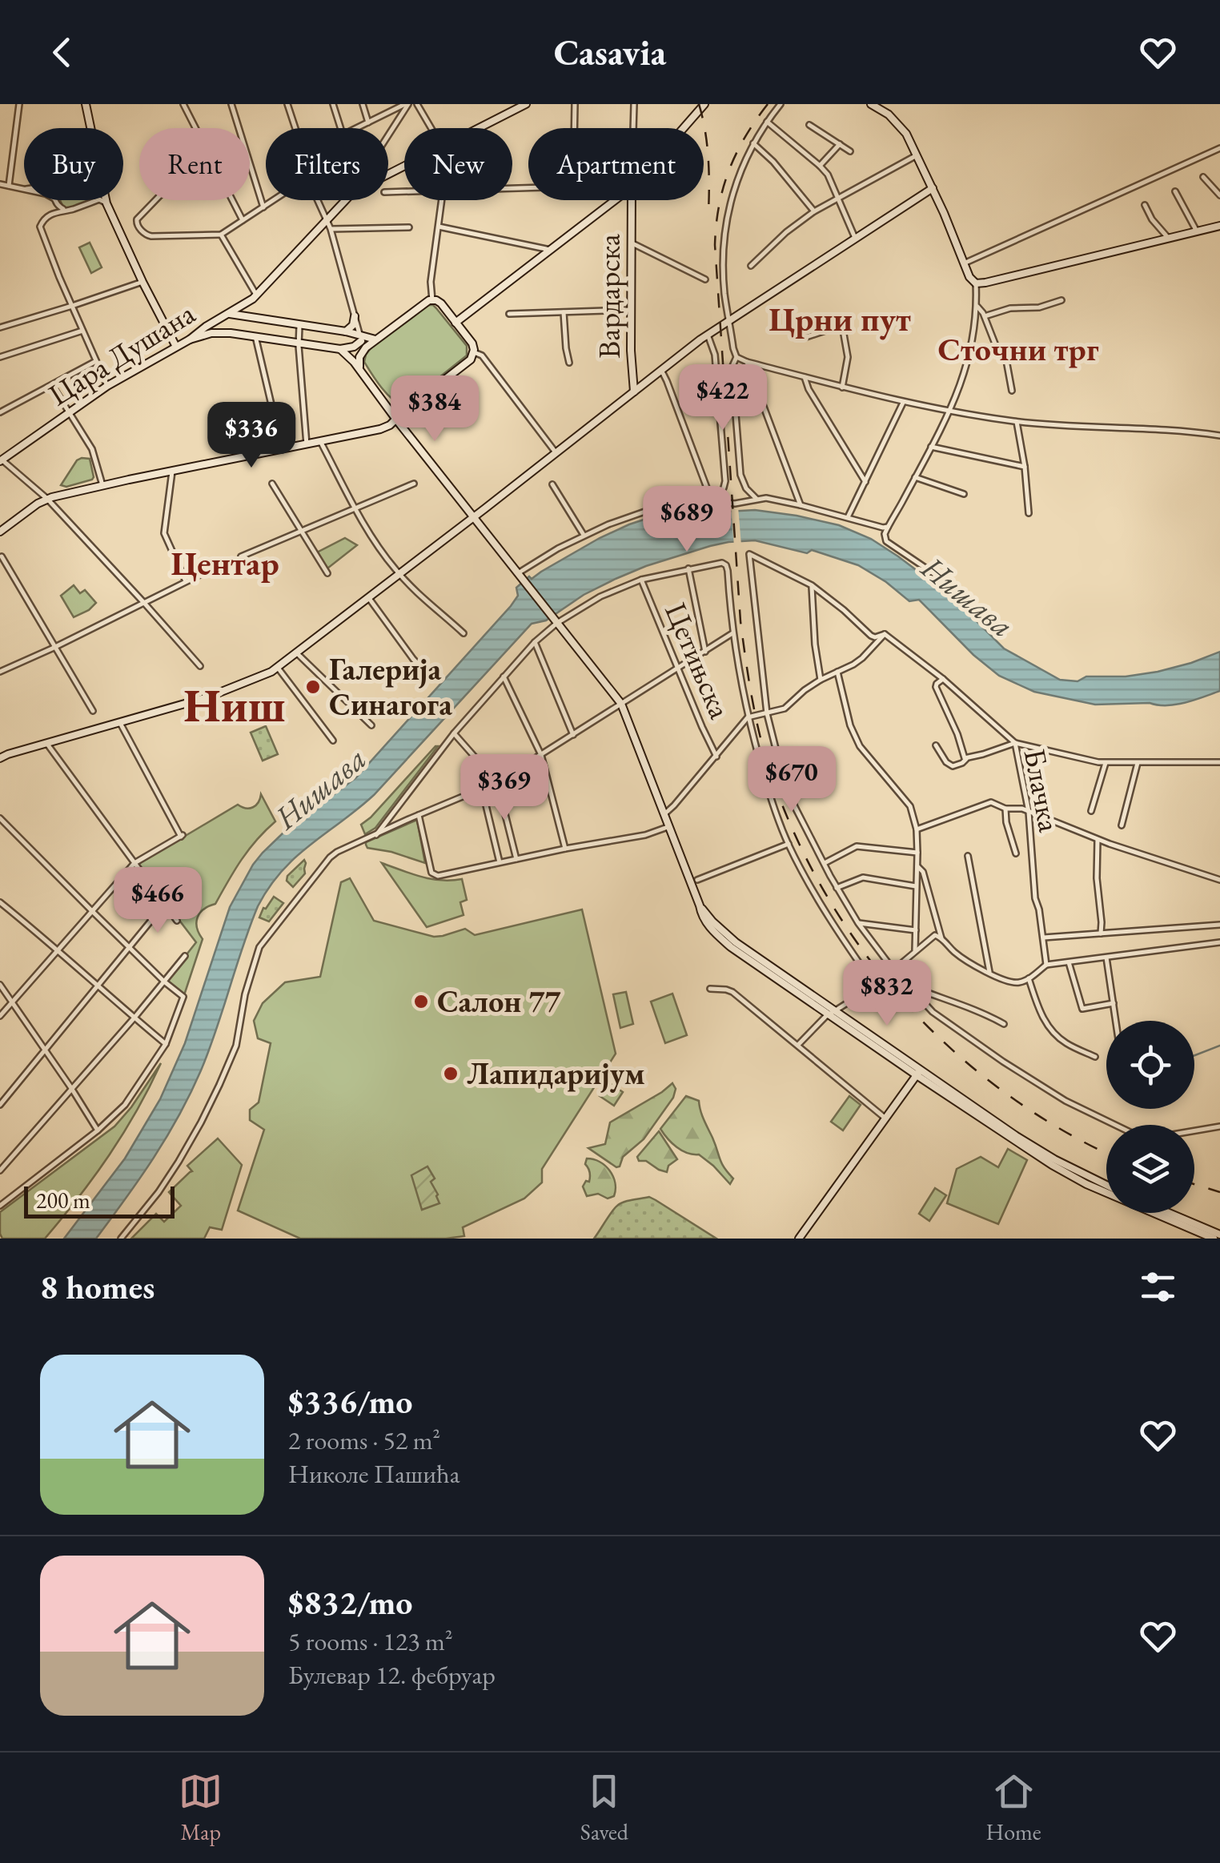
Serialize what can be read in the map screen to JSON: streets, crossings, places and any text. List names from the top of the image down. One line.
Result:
{"streets":{"street":["Вардарска","Цара Душана","Цетињска","Блачка"]},"districts":["Црни пут","Сточни трг","Центар","Ниш"],"water":["Нишава"],"places":["Галерија Синагога","Салон 77","Лапидаријум"],"scale_bar":"200 m","page":{"header":"Casavia","chip":["Buy","Rent","Filters","New","Apartment"],"price":["$422","$384","$336","$689","$670","$369","$466","$832"],"scale":"200 m","heading":"8 homes","list":[{"name":"$336/mo","note":"2 rooms · 52 m² · Николе Пашића"},{"name":"$832/mo","note":"5 rooms · 123 m² · Булевар 12. фебруар"}],"tabs":["Map","Saved","Home"]}}
